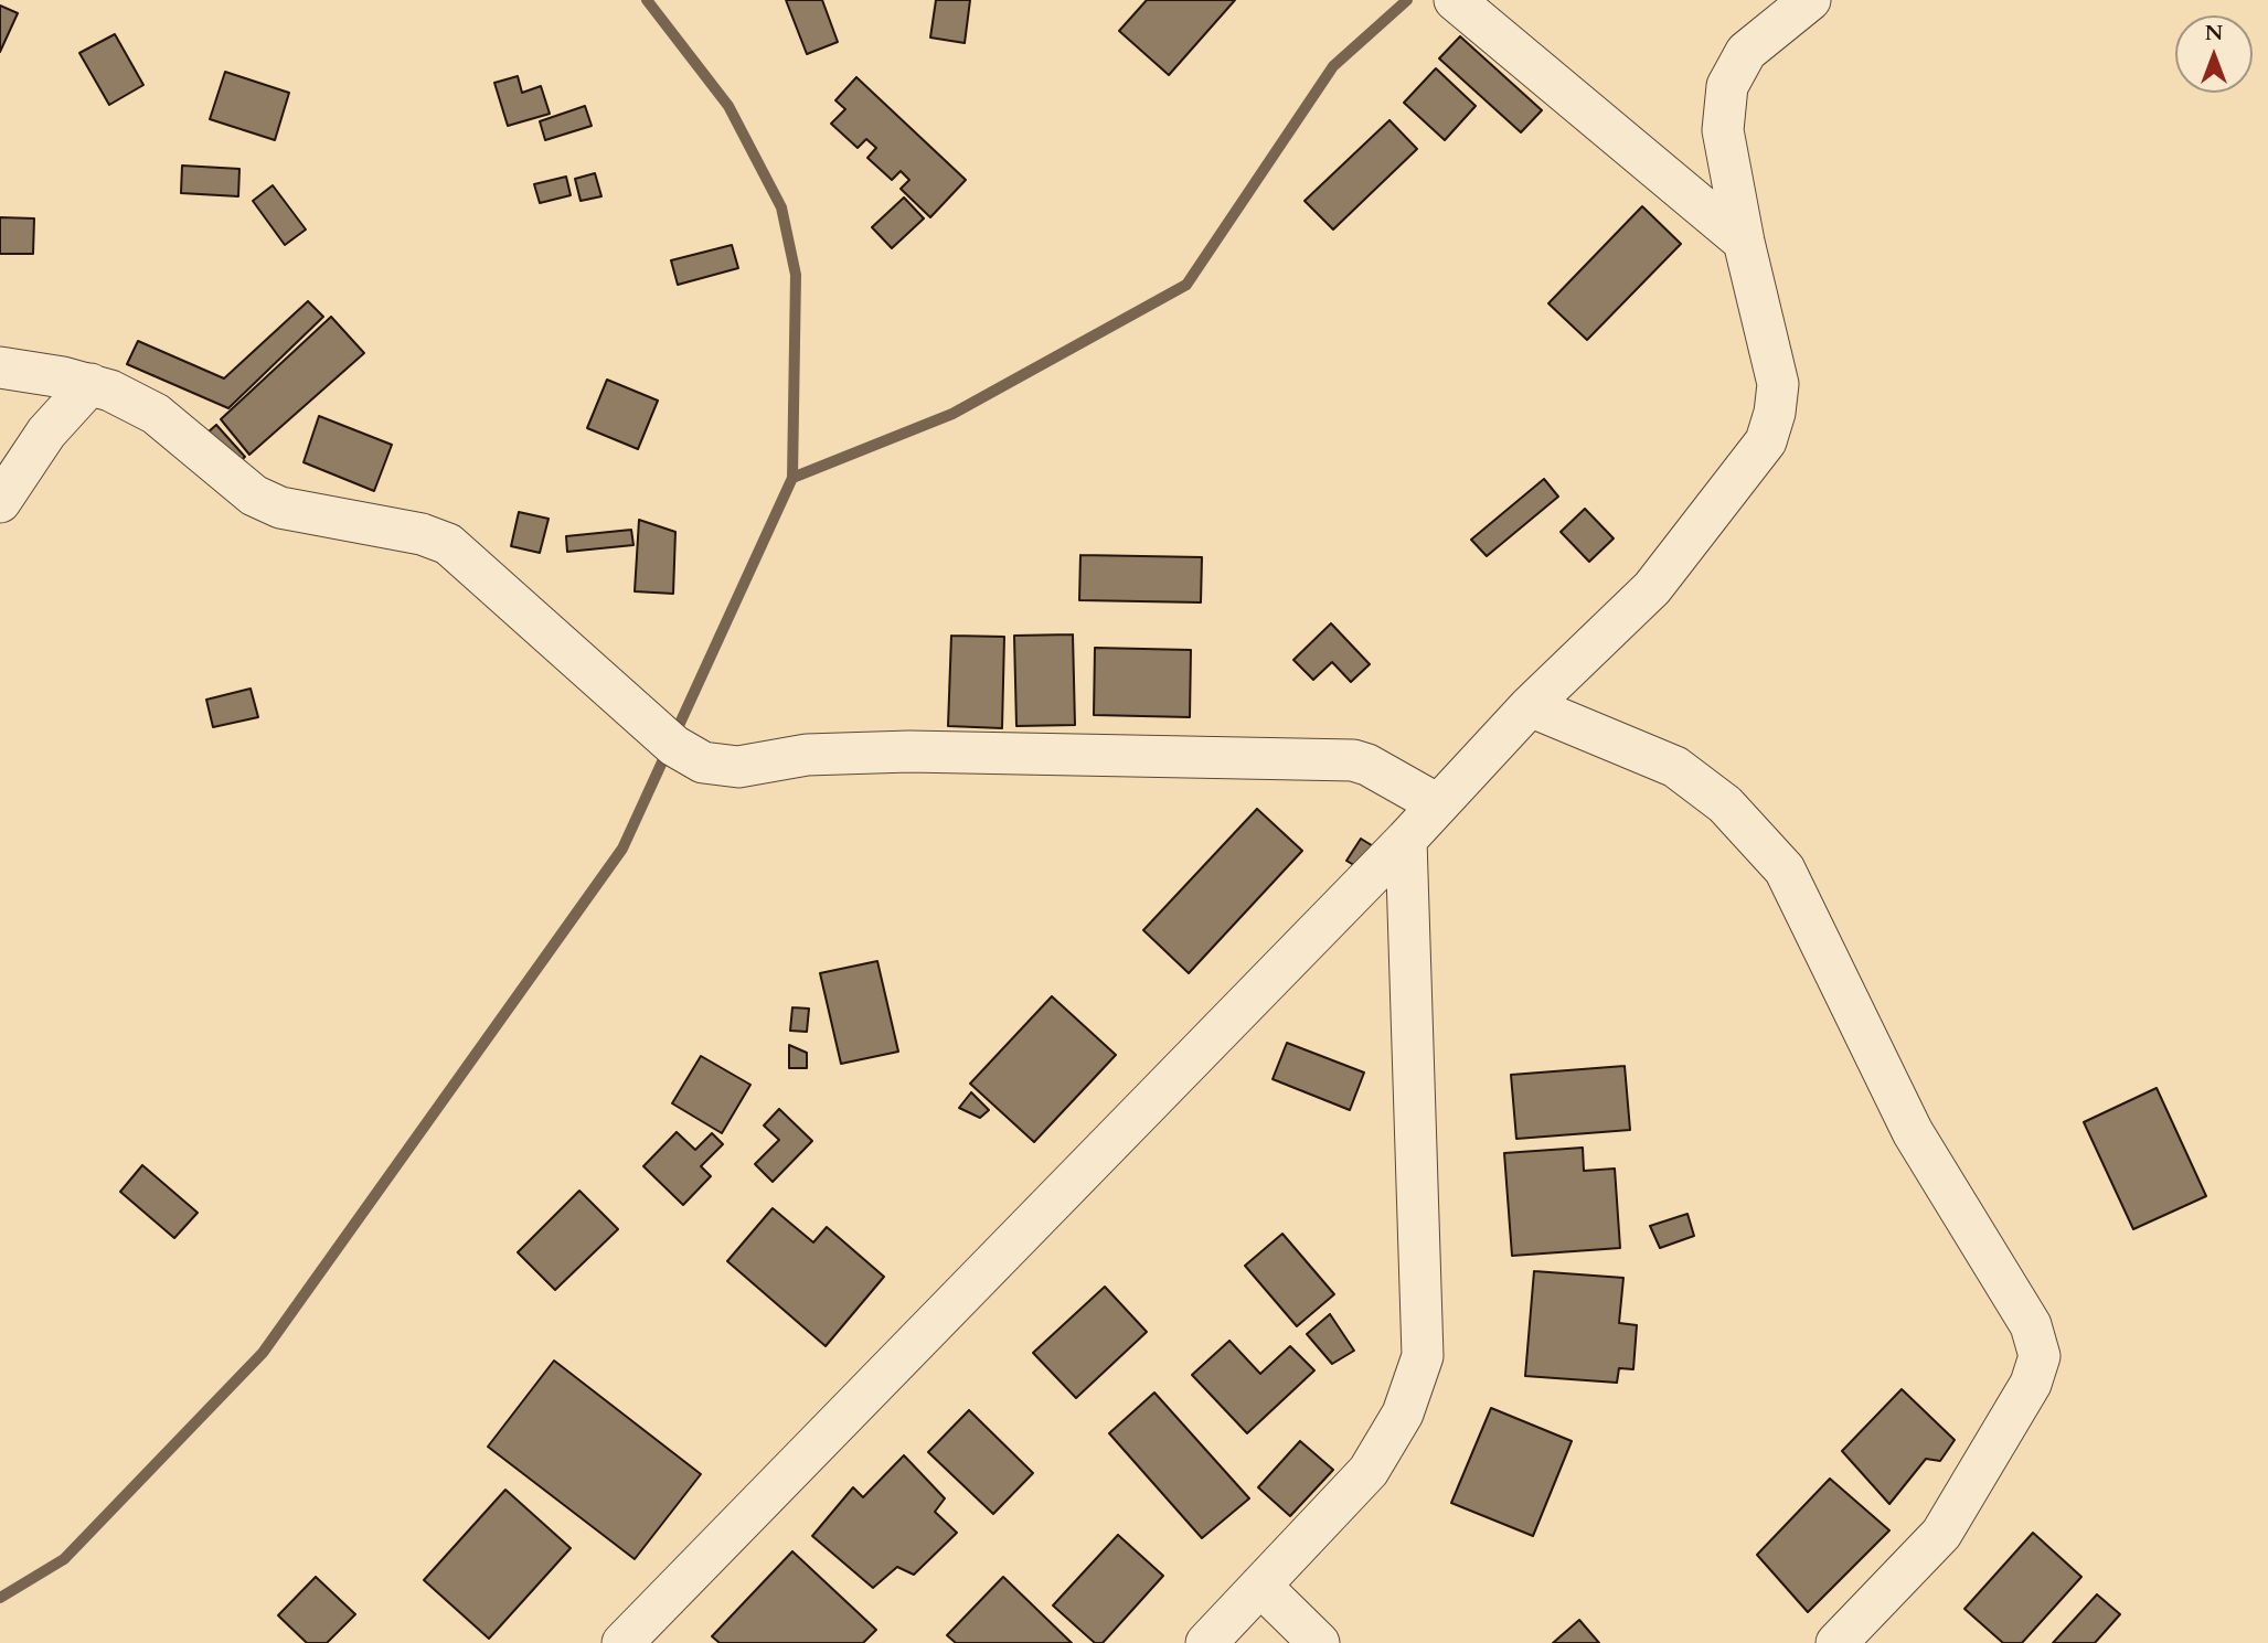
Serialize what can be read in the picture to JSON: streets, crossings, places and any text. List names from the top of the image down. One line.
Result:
{"north":"top"}
